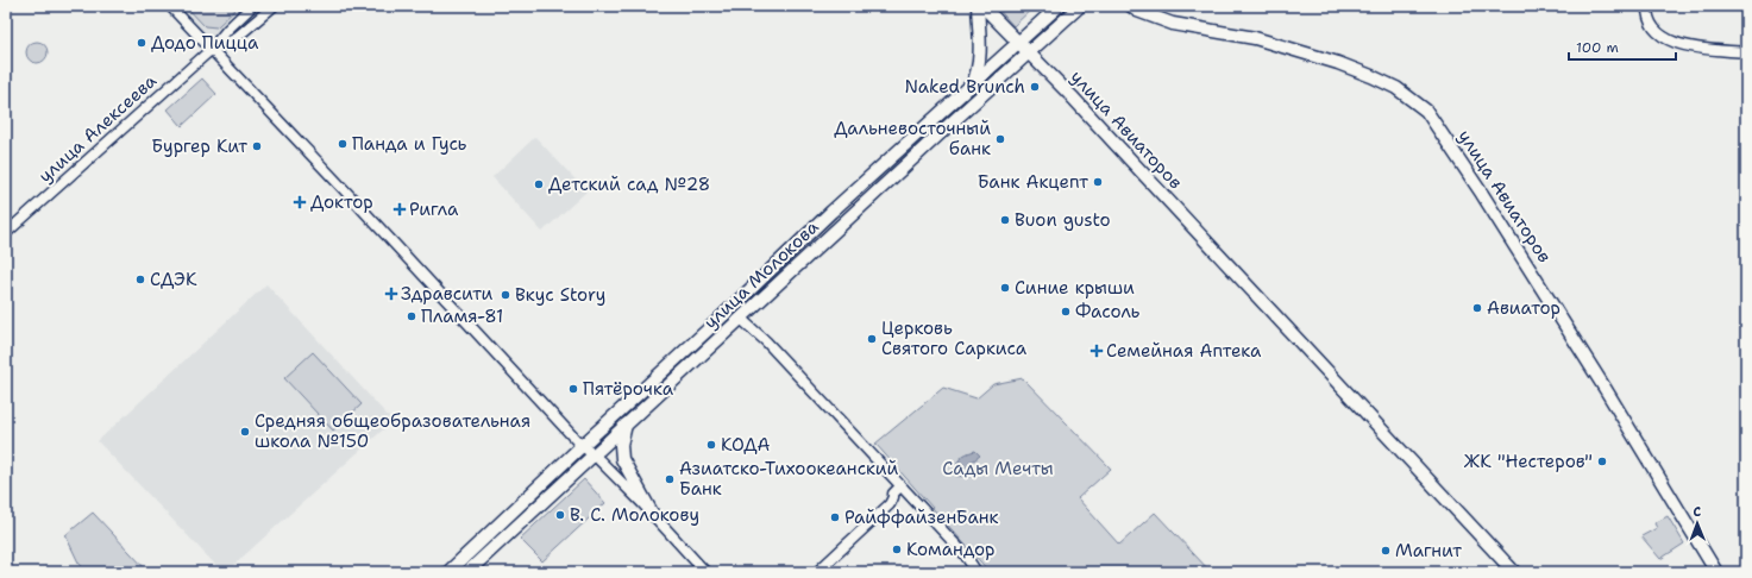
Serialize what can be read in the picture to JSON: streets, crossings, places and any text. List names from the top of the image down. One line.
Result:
{"streets":{"main road":["улица Авиаторов","улица Молокова"],"street":["улица Алексеева"]},"crossings":[["улица Авиаторов","улица Молокова"]],"parks":["Сады Мечты"],"places":{"other":["Додо Пицца","Naked Brunch","Дальневосточный банк","Панда и Гусь","Бургер Кит","Банк Акцепт","Детский сад №28","Buon gusto","СДЭК","Синие крыши","Вкус Story","Авиатор","Фасоль","Пламя-81","Церковь Святого Саркиса","Пятёрочка","Средняя общеобразовательная школа №150","КОДА","ЖК \"Нестеров\"","Азиатско-Тихоокеанский Банк","В. С. Молокову","РайффайзенБанк","Командор","Магнит"],"health":["Доктор","Ригла","Здравсити","Семейная Аптека"]},"scale_bar":"100 m","north":"top"}
